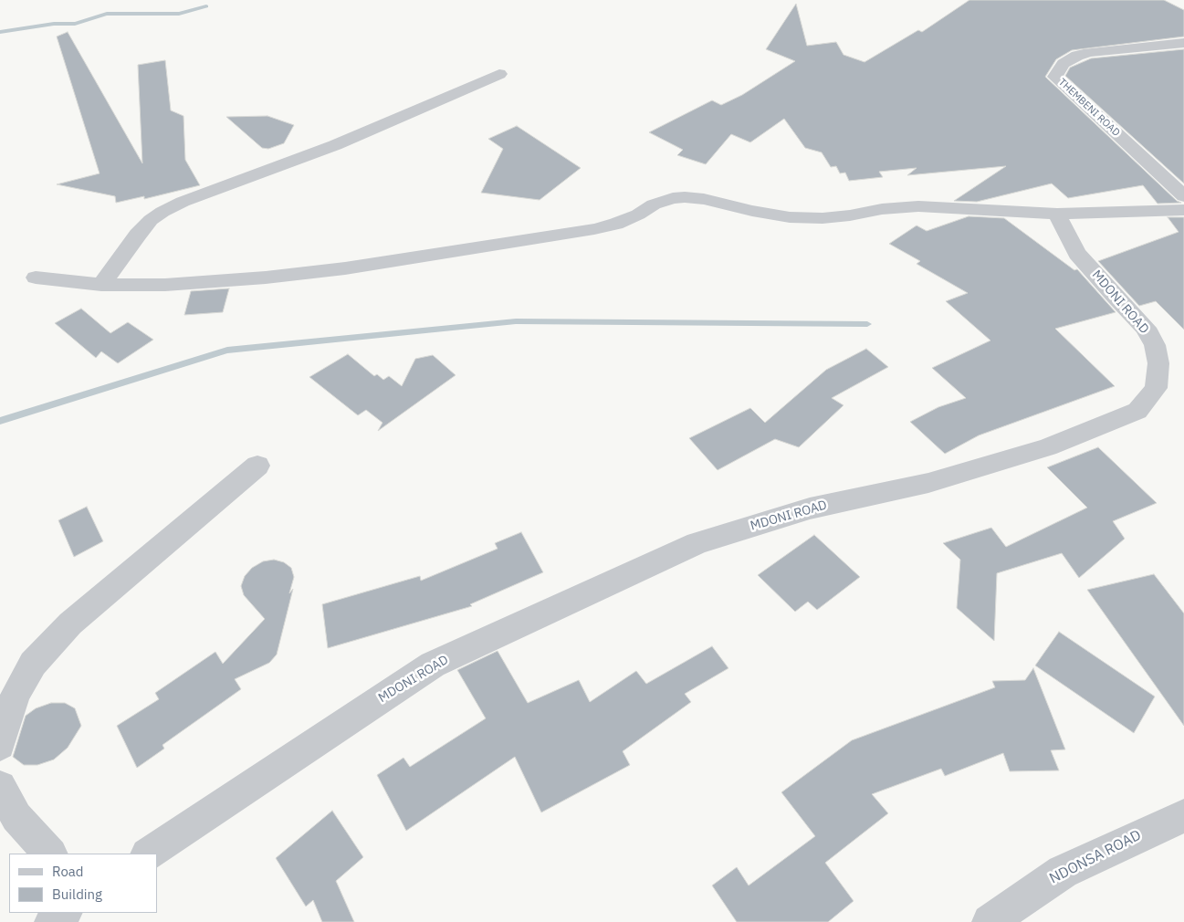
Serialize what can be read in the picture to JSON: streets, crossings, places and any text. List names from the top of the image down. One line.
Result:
{"streets":{"street":["THEMBENI ROAD","MDONI ROAD","NDONSA ROAD"]},"legend":["Road","Building"]}
